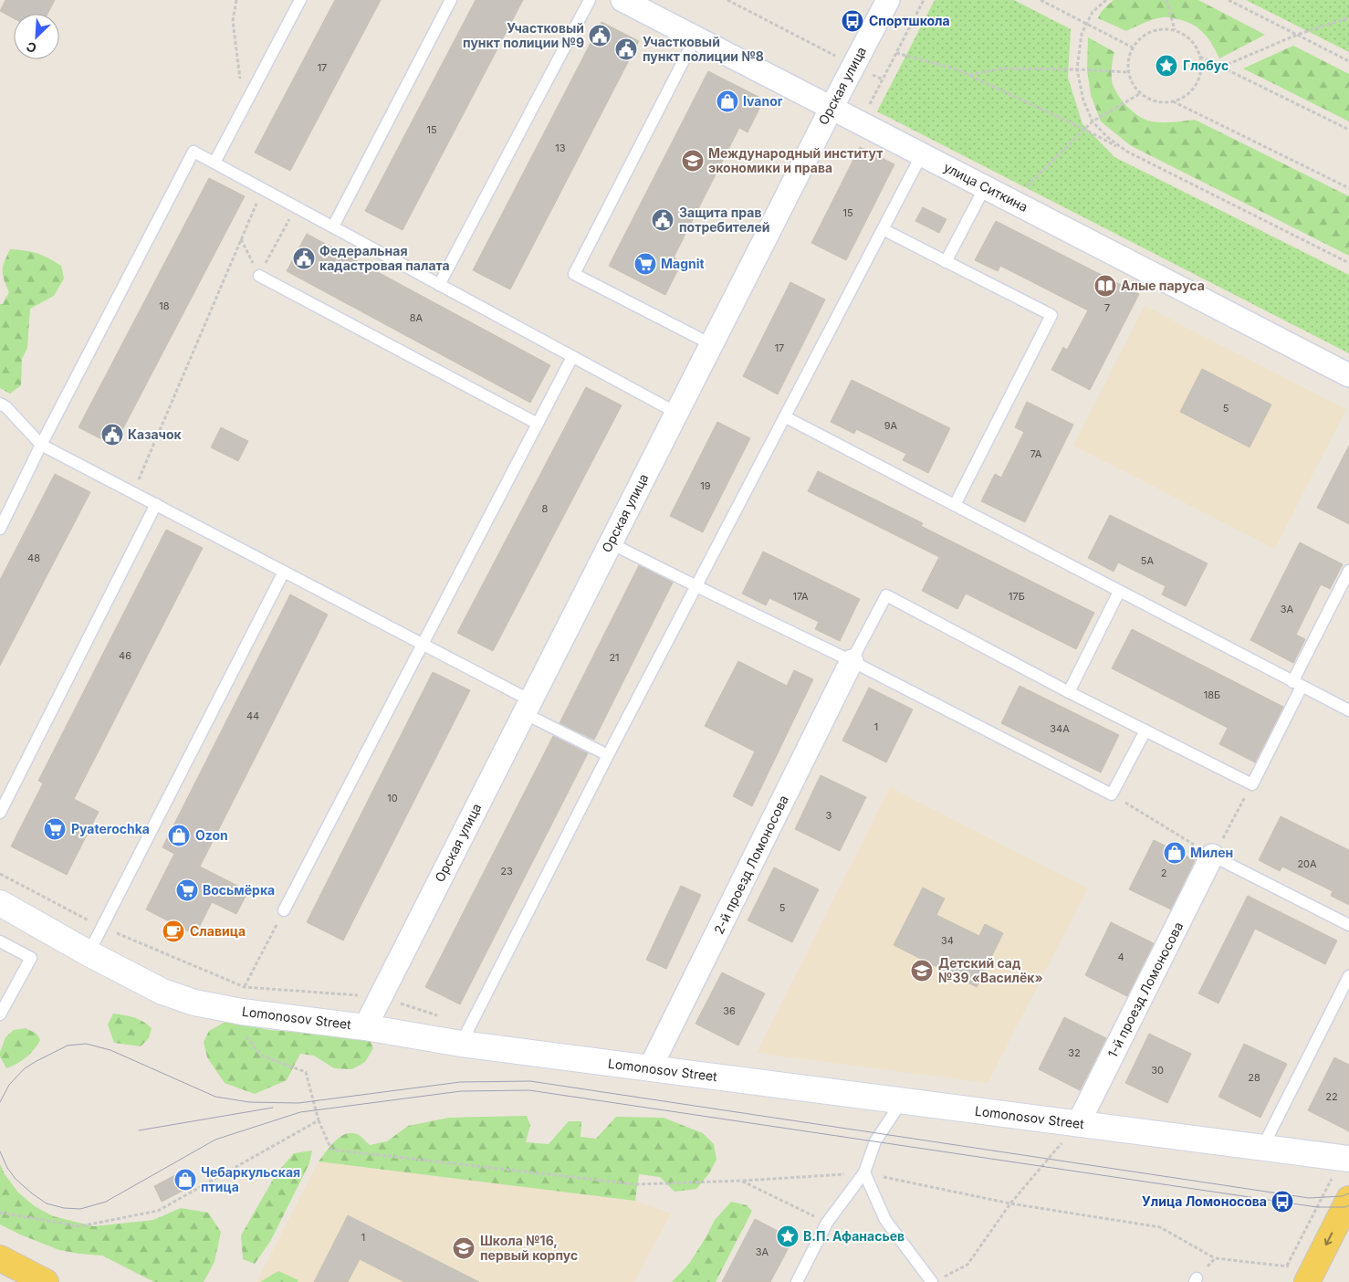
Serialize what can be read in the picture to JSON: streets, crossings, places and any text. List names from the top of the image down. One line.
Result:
{"streets":{"street":["Орская улица","улица Ситкина","2-й проезд Ломоносова","1-й проезд Ломоносова","Lomonosov Street"]},"crossings":[["Орская улица","улица Ситкина"],["Орская улица","Lomonosov Street"],["2-й проезд Ломоносова","Lomonosov Street"],["1-й проезд Ломоносова","Lomonosov Street"]],"places":{"bus stop":["Спортшкола","Улица Ломоносова"],"public building":["Участковый пункт полиции №9","Участковый пункт полиции №8","Защита прав потребителей","Федеральная кадастровая палата","Казачок"],"place":["Глобус","В.П. Афанасьев"],"shop":["Ivanor","Ozon","Милен","Чебаркульская птица"],"school or university":["Международный институт экономики и права","Детский сад №39 «Василёк»","Школа №16, первый корпус"],"supermarket":["Magnit","Pyaterochka","Восьмёрка"],"library":["Алые паруса"],"cafe":["Славица"]},"house_numbers":["17","15","13","15","18","7","8А","17","5","9А","7А","19","8","48","5А","17А","17Б","3А","46","21","18Б","44","1","34А","10","3","20А","23","2","5","34","4","36","32","30","28","22","1","3А"],"north":"bottom left"}
